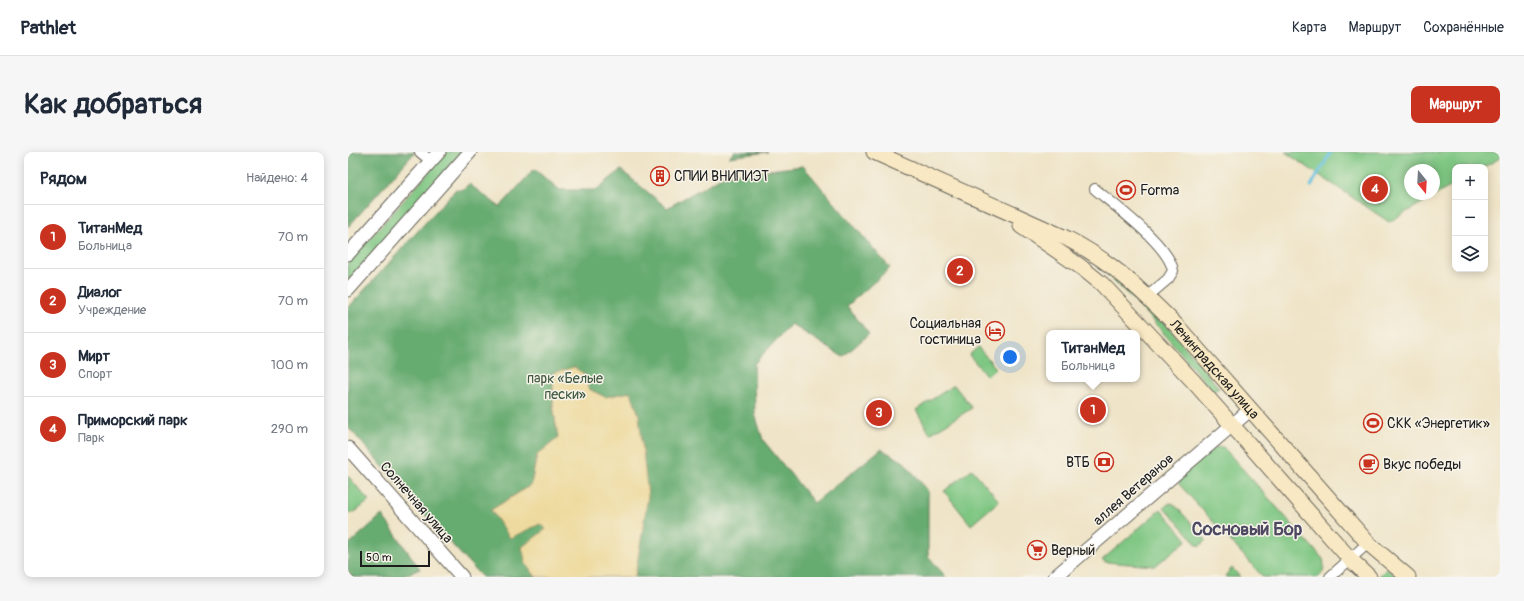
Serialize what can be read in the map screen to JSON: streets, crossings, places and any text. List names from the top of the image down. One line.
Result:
{"streets":{"main road":["Ленинградская улица"],"street":["аллея Ветеранов","Солнечная улица"]},"crossings":[["Ленинградская улица","аллея Ветеранов"]],"districts":["Сосновый Бор"],"parks":["парк «Белые пески»"],"places":{"building":["СПИИ ВНИПИЭТ"],"sports":["Forma","СКК «Энергетик»"],"hotel":["Социальная гостиница"],"bank":["ВТБ"],"cafe":["Вкус победы"],"supermarket":["Верный"]},"scale_bar":"50 m","north":"bottom","page":{"header":"Pathlet","nav":["Карта","Маршрут","Сохранённые"],"buttons":"Маршрут","title":"Как добраться","heading":["Рядом","Найдено: 4"],"map_buttons":["+","−"],"pins":["4","2","1","3"],"list":[{"mark":"1","name":"ТитанМед","note":"Больница","value":"70 m"},{"mark":"2","name":"Диалог","note":"Учреждение","value":"70 m"},{"mark":"3","name":"Мирт","note":"Спорт","value":"100 m"},{"mark":"4","name":"Приморский парк","note":"Парк","value":"290 m"}],"popup":["ТитанМед","Больница"],"scale":"50 m"}}
